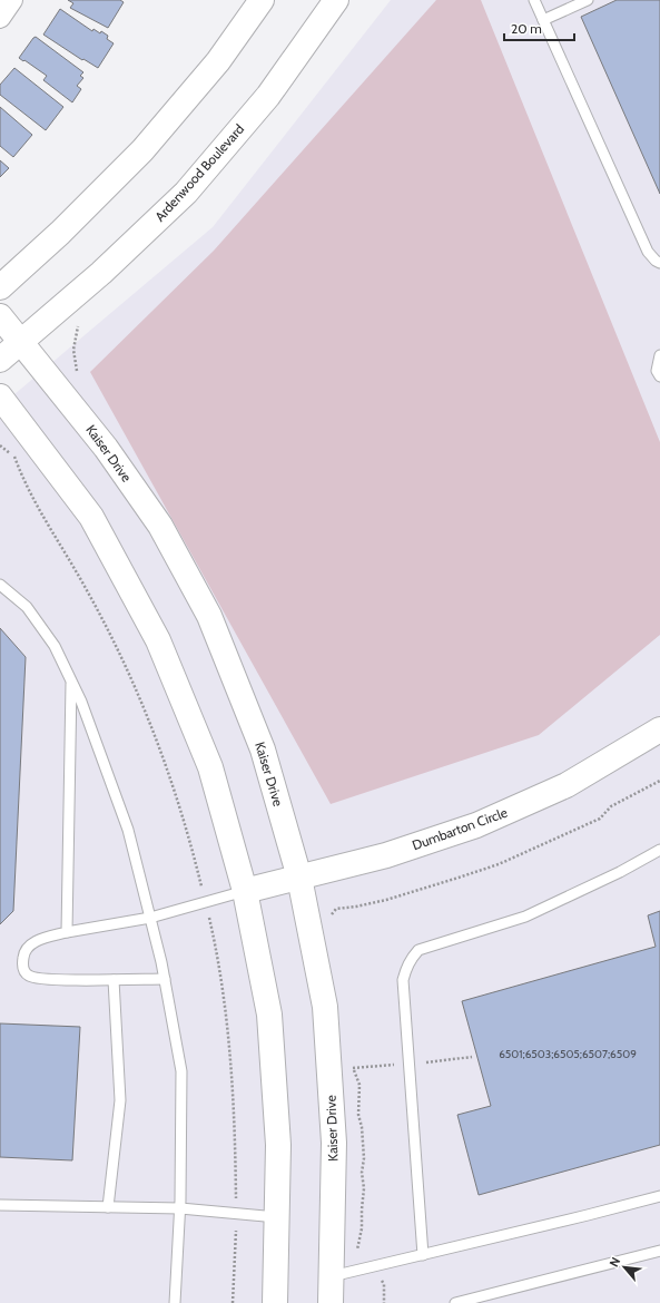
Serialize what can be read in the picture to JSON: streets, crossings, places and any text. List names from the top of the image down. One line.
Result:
{"streets":{"street":["Ardenwood Boulevard","Kaiser Drive","Dumbarton Circle"]},"crossings":[["Ardenwood Boulevard","Kaiser Drive"],["Kaiser Drive","Dumbarton Circle"]],"house_numbers":["6501;6503;6505;6507;6509"],"scale_bar":"20 m","north":"top left"}
